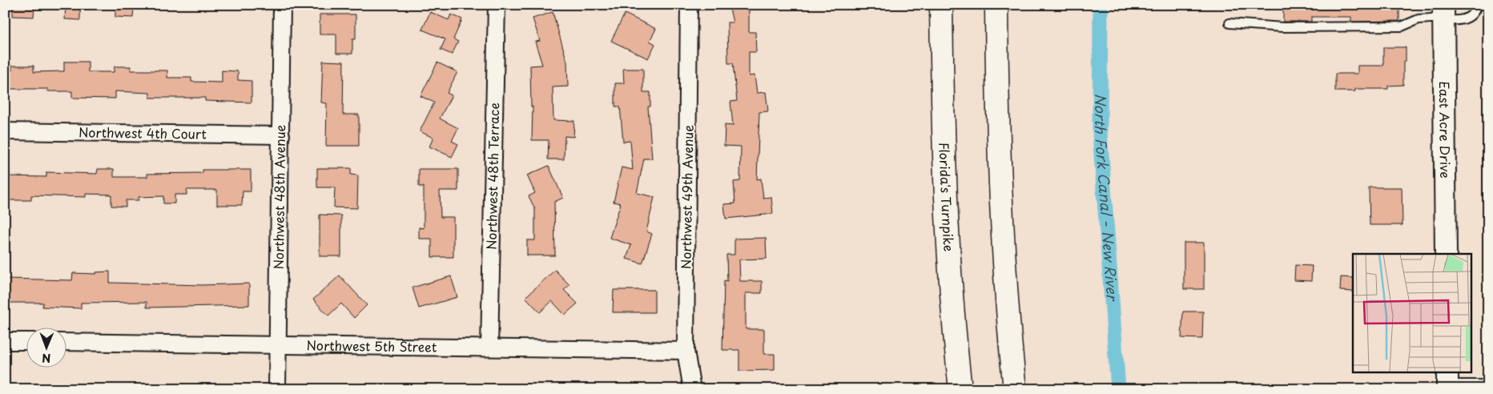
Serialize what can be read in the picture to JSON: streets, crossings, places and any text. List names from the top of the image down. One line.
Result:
{"streets":{"highway":["Florida's Turnpike"],"street":["East Acre Drive","Northwest 4th Court","Northwest 48th Terrace","Northwest 48th Avenue","Northwest 49th Avenue","Northwest 5th Street"]},"crossings":[["Northwest 4th Court","Northwest 48th Avenue"],["Northwest 48th Terrace","Northwest 5th Street"],["Northwest 48th Avenue","Northwest 5th Street"],["Northwest 49th Avenue","Northwest 5th Street"]],"water":["North Fork Canal - New River"],"north":"bottom"}
